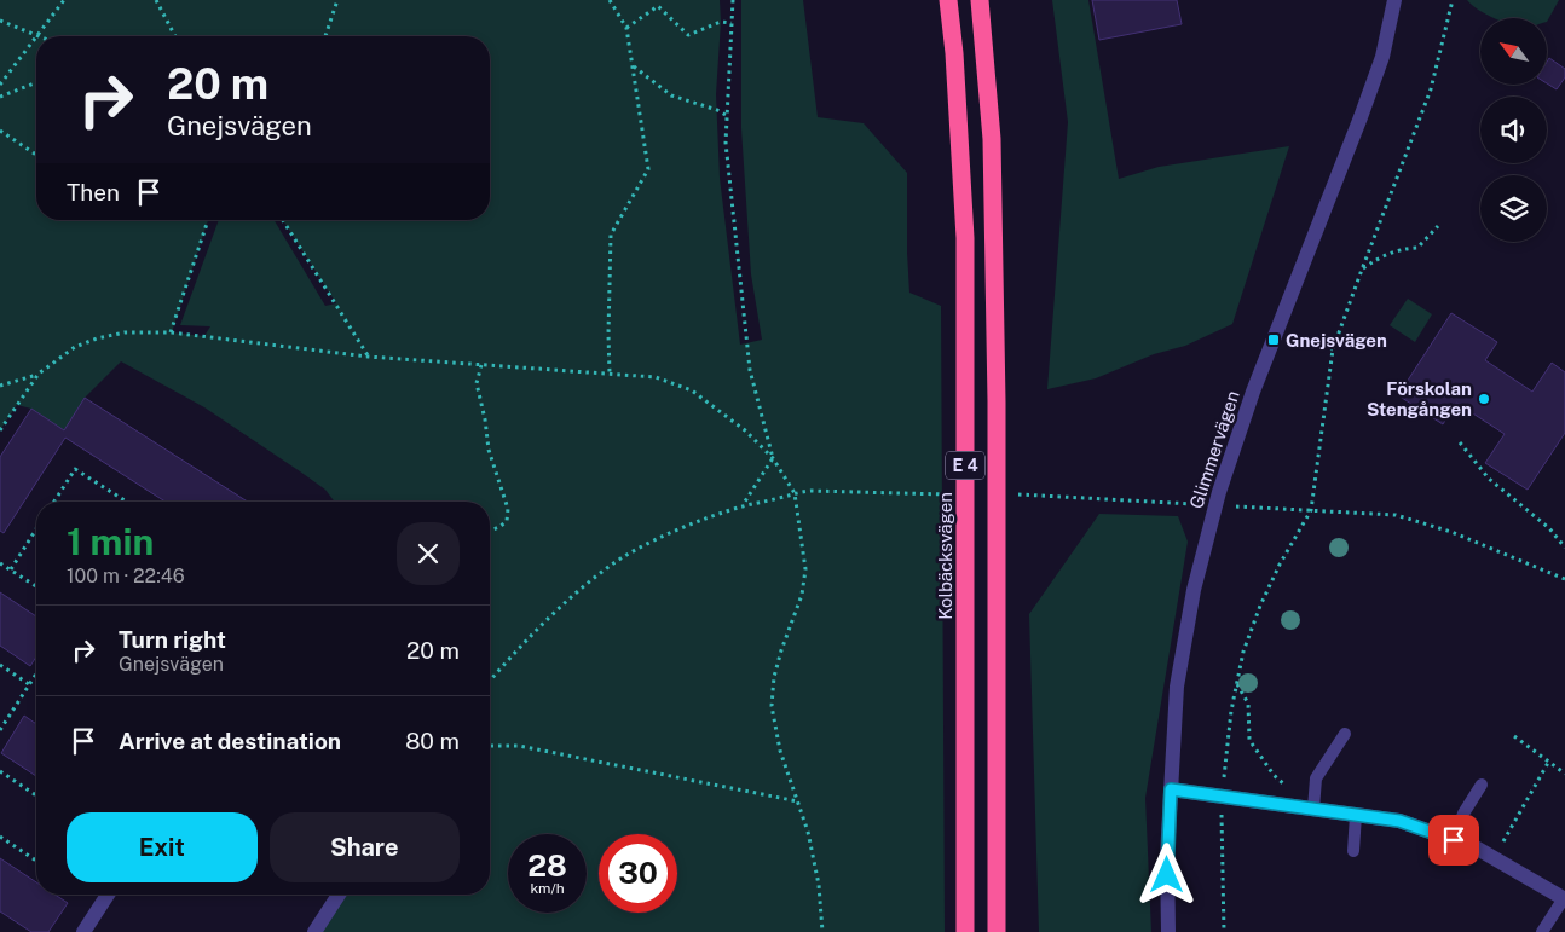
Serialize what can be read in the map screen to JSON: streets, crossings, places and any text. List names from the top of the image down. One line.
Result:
{"streets":{"highway":["E 4","Kolbäcksvägen"],"street":["Glimmervägen"]},"places":{"transit":["Gnejsvägen"],"other":["Förskolan Stengången"]},"north":"top left","page":{"turn":["20 m","Gnejsvägen"],"then":"Then","heading":["1 min","100 m · 22:46"],"list":[{"name":"Turn right","note":"Gnejsvägen","value":"20 m"},{"name":"Arrive at destination","value":"80 m"}],"buttons":["Exit","Share"],"speed":"28 km/h","limit":"30"}}
